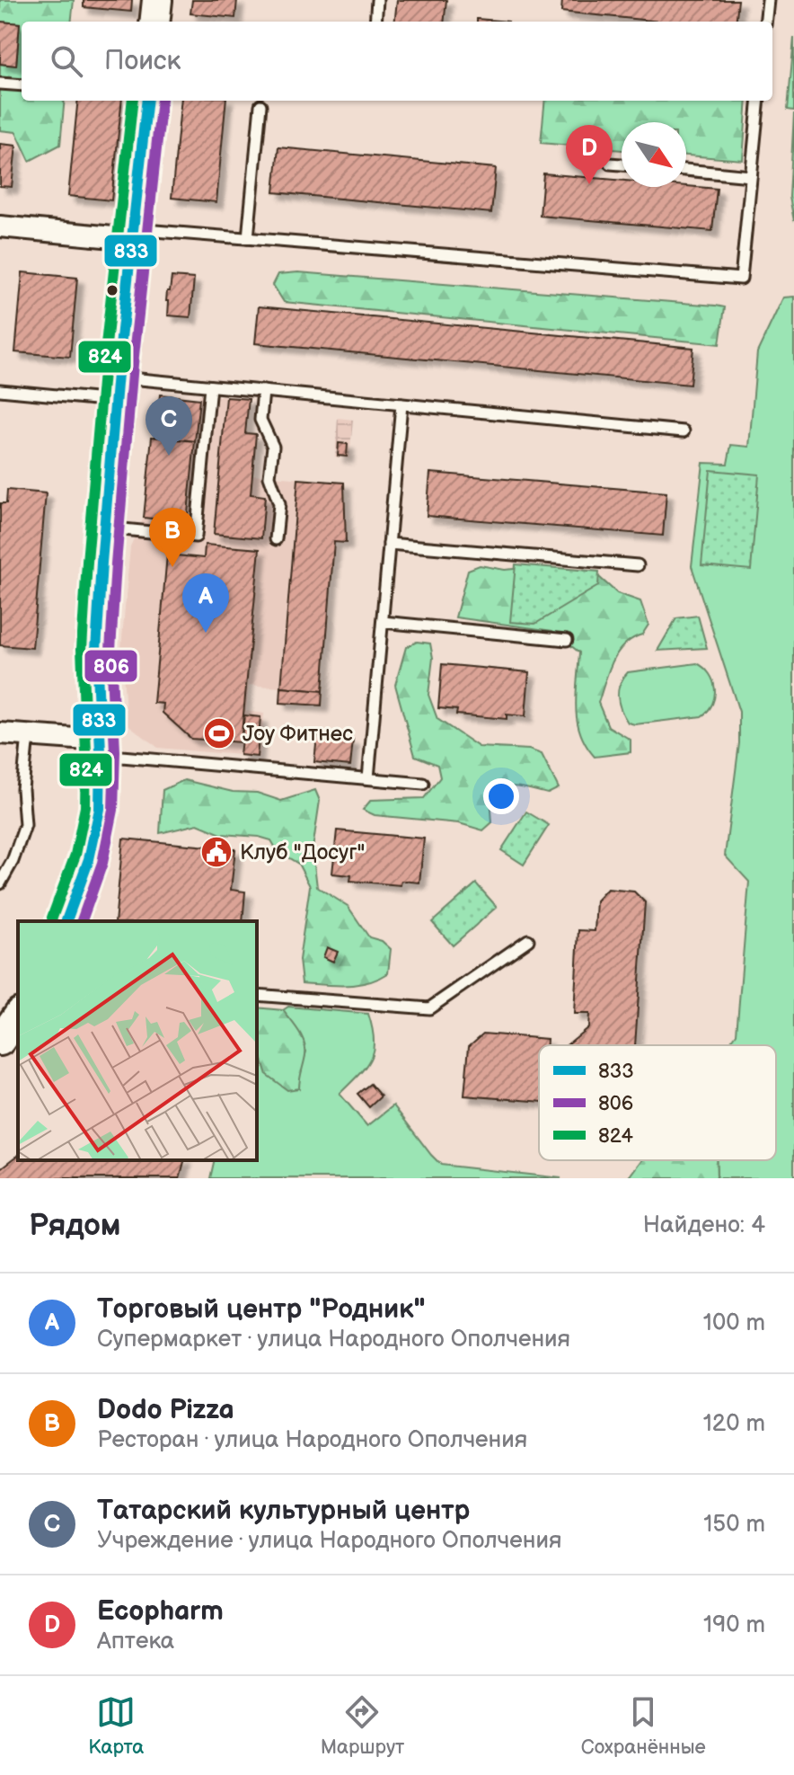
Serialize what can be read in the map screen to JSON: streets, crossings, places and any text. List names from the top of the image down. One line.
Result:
{"places":{"sports":["Joy Фитнес"],"public building":["Клуб \"Досуг\""]},"lines":["transit line 833","transit line 806","transit line 824"],"legend":["833","806","824"],"north":"bottom right","page":{"search":"Поиск","pins":["D","C","B","A"],"heading":["Рядом","Найдено: 4"],"list":[{"mark":"A","name":"Торговый центр \"Родник\"","note":"Супермаркет · улица Народного Ополчения","value":"100 m"},{"mark":"B","name":"Dodo Pizza","note":"Ресторан · улица Народного Ополчения","value":"120 m"},{"mark":"C","name":"Татарский культурный центр","note":"Учреждение · улица Народного Ополчения","value":"150 m"},{"mark":"D","name":"Ecopharm","note":"Аптека","value":"190 m"}],"nav":["Карта","Маршрут","Сохранённые"]}}
